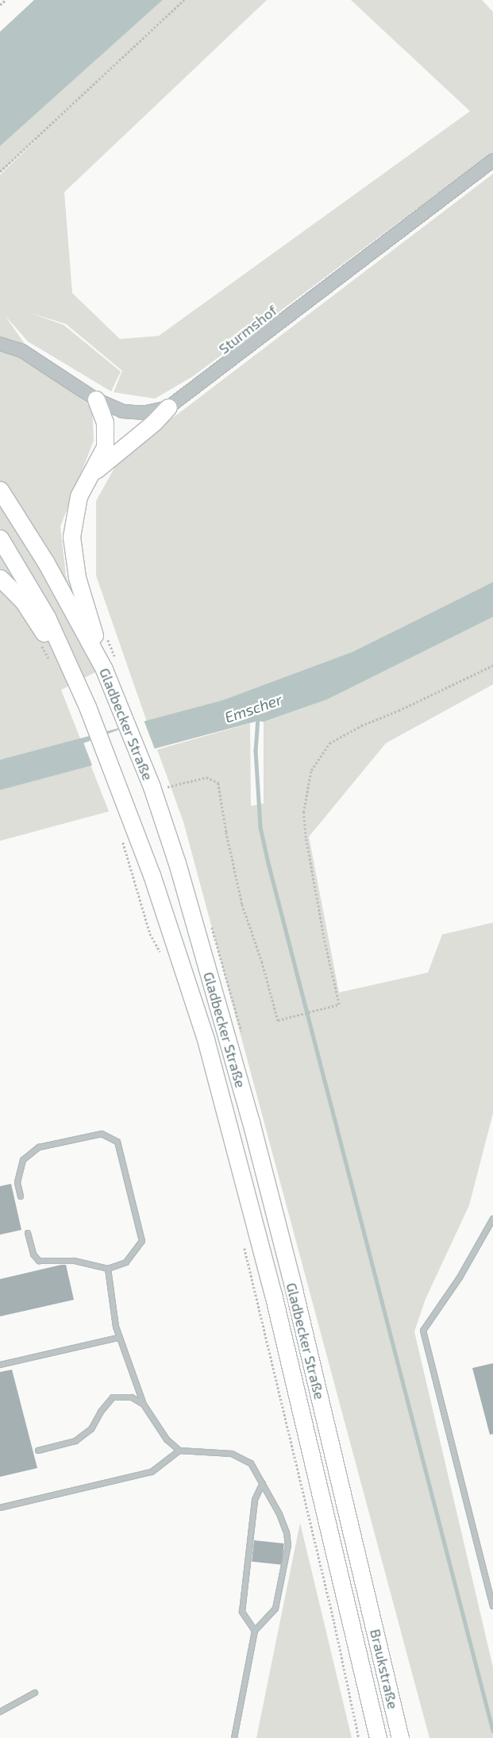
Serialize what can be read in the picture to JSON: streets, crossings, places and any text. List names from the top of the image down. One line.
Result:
{"streets":{"highway":["Gladbecker Straße","Braukstraße"],"street":["Sturmshof"]},"crossings":[["Gladbecker Straße","Braukstraße"]],"water":["Emscher"]}
